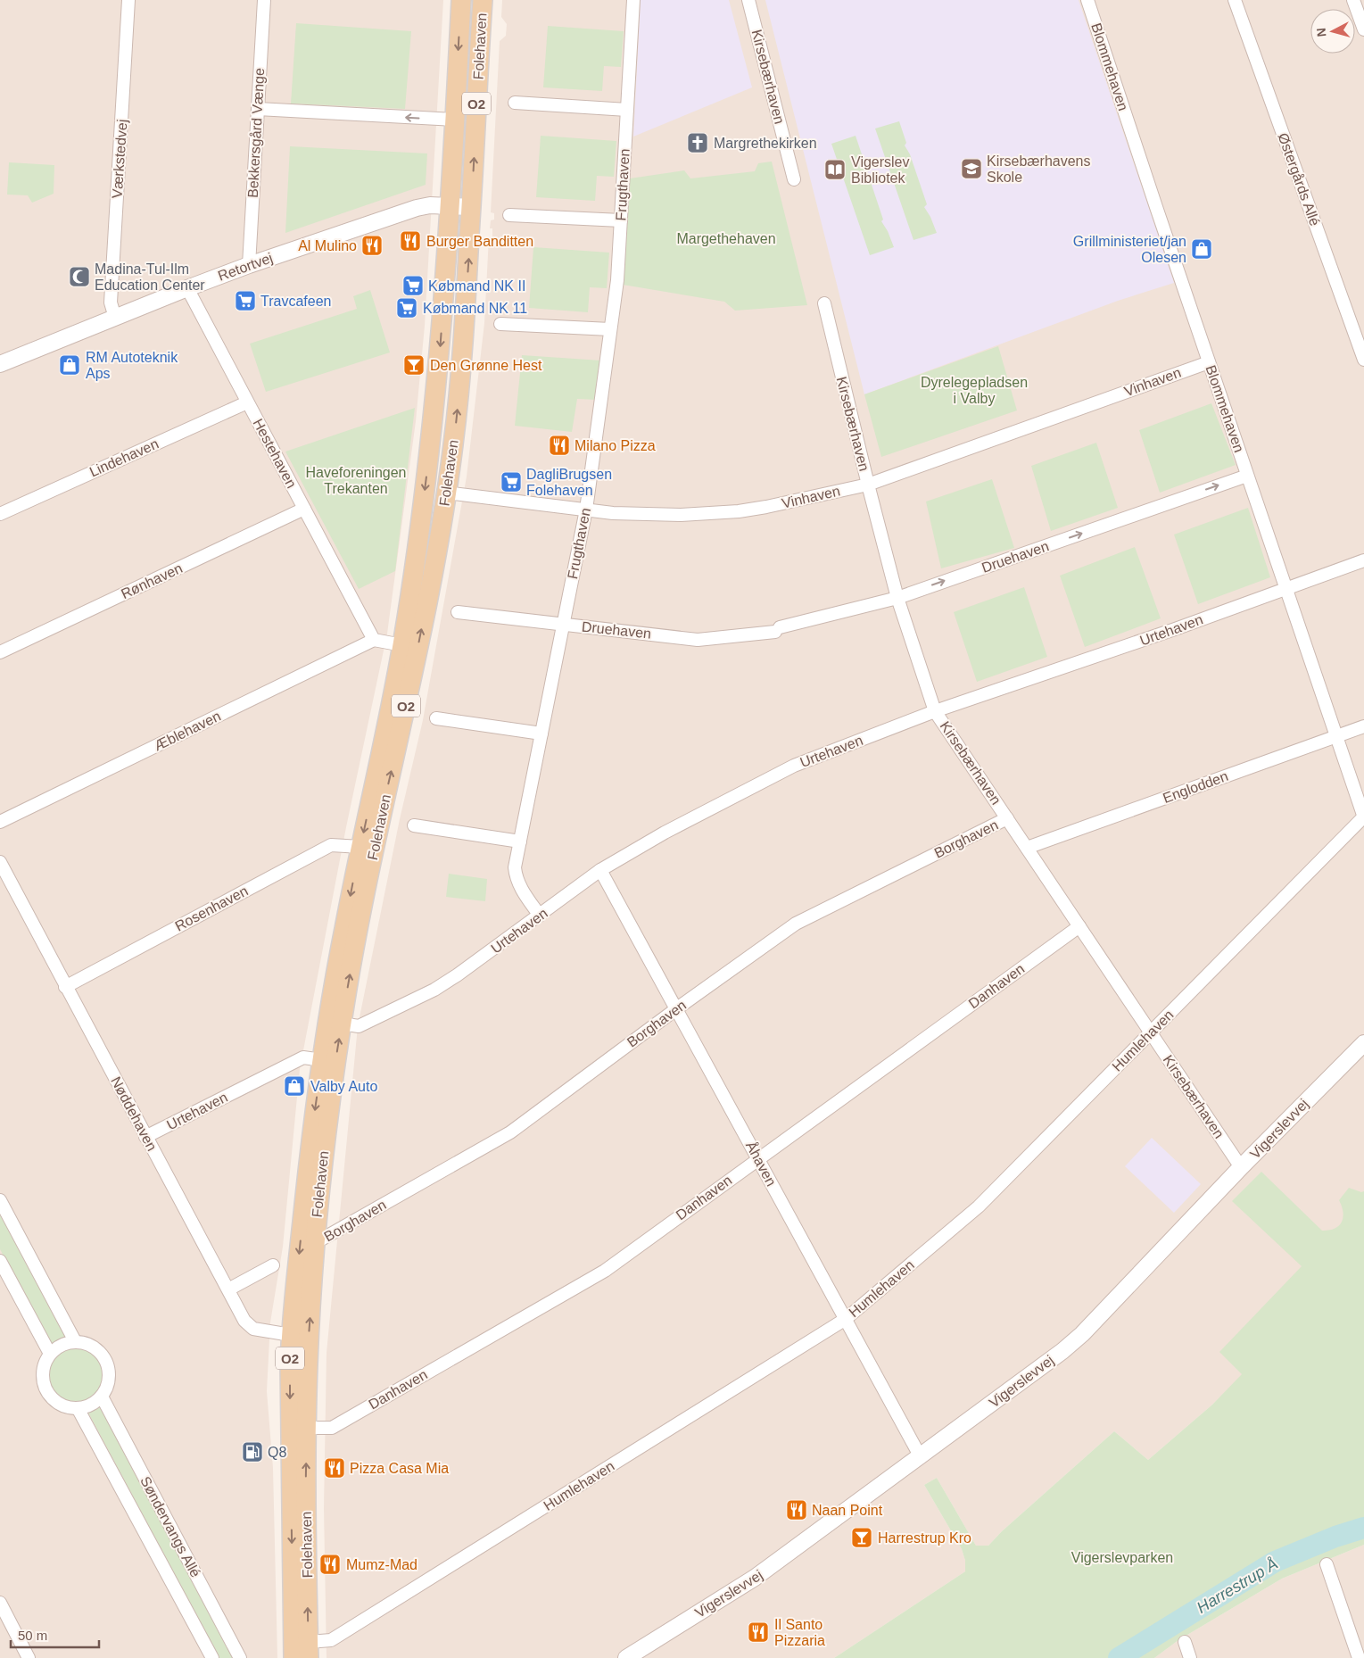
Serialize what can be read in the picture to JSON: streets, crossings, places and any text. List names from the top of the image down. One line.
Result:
{"streets":{"main road":["Folehaven","O2"],"street":["Blommehaven","Kirsebærhaven","Bekkersgård Vænge","Værkstedvej","Østergårds Allé","Frugthaven","Retortvej","Vinhaven","Hestehaven","Lindehaven","Druehaven","Rønhaven","Urtehaven","Æblehaven","Englodden","Borghaven","Rosenhaven","Danhaven","Humlehaven","Nøddehaven","Vigerslevvej","Åhaven","Søndervangs Allé"]},"crossings":[["Folehaven","Retortvej"],["Folehaven","Vinhaven"],["Folehaven","Urtehaven"],["Folehaven","Borghaven"],["Folehaven","Rosenhaven"],["Folehaven","Danhaven"],["Folehaven","Humlehaven"],["Folehaven","Nøddehaven"],["Blommehaven","Vinhaven"],["Blommehaven","Druehaven"],["Blommehaven","Urtehaven"],["Blommehaven","Englodden"],["Blommehaven","Humlehaven"],["Kirsebærhaven","Vinhaven"],["Kirsebærhaven","Druehaven"],["Kirsebærhaven","Urtehaven"],["Kirsebærhaven","Englodden"],["Kirsebærhaven","Borghaven"],["Kirsebærhaven","Danhaven"],["Kirsebærhaven","Humlehaven"],["Kirsebærhaven","Vigerslevvej"],["Bekkersgård Vænge","Retortvej"],["Værkstedvej","Retortvej"],["Frugthaven","Vinhaven"],["Frugthaven","Druehaven"],["Frugthaven","Urtehaven"],["Retortvej","Hestehaven"],["Hestehaven","Lindehaven"],["Hestehaven","Rønhaven"],["Hestehaven","Æblehaven"],["Urtehaven","Nøddehaven"],["Urtehaven","Åhaven"],["Borghaven","Åhaven"],["Rosenhaven","Nøddehaven"],["Danhaven","Åhaven"],["Humlehaven","Åhaven"],["Vigerslevvej","Åhaven"]],"one_way":["Druehaven"],"water":["Harrestrup Å"],"parks":["Margethehaven","Dyrelegepladsen i Valby","Haveforeningen Trekanten","Vigerslevparken"],"places":{"church":["Margrethekirken"],"school or university":["Kirsebærhavens Skole"],"library":["Vigerslev Bibliotek"],"restaurant":["Burger Banditten","Al Mulino","Milano Pizza","Pizza Casa Mia","Naan Point","Mumz-Mad","Il Santo Pizzaria"],"shop":["Grillministeriet/jan Olesen","RM Autoteknik Aps","Valby Auto"],"mosque":["Madina-Tul-Ilm Education Center"],"supermarket":["Købmand NK II","Travcafeen","Købmand NK 11","DagliBrugsen Folehaven"],"bar":["Den Grønne Hest","Harrestrup Kro"],"fuel station":["Q8"]},"scale_bar":"50 m","north":"left"}
